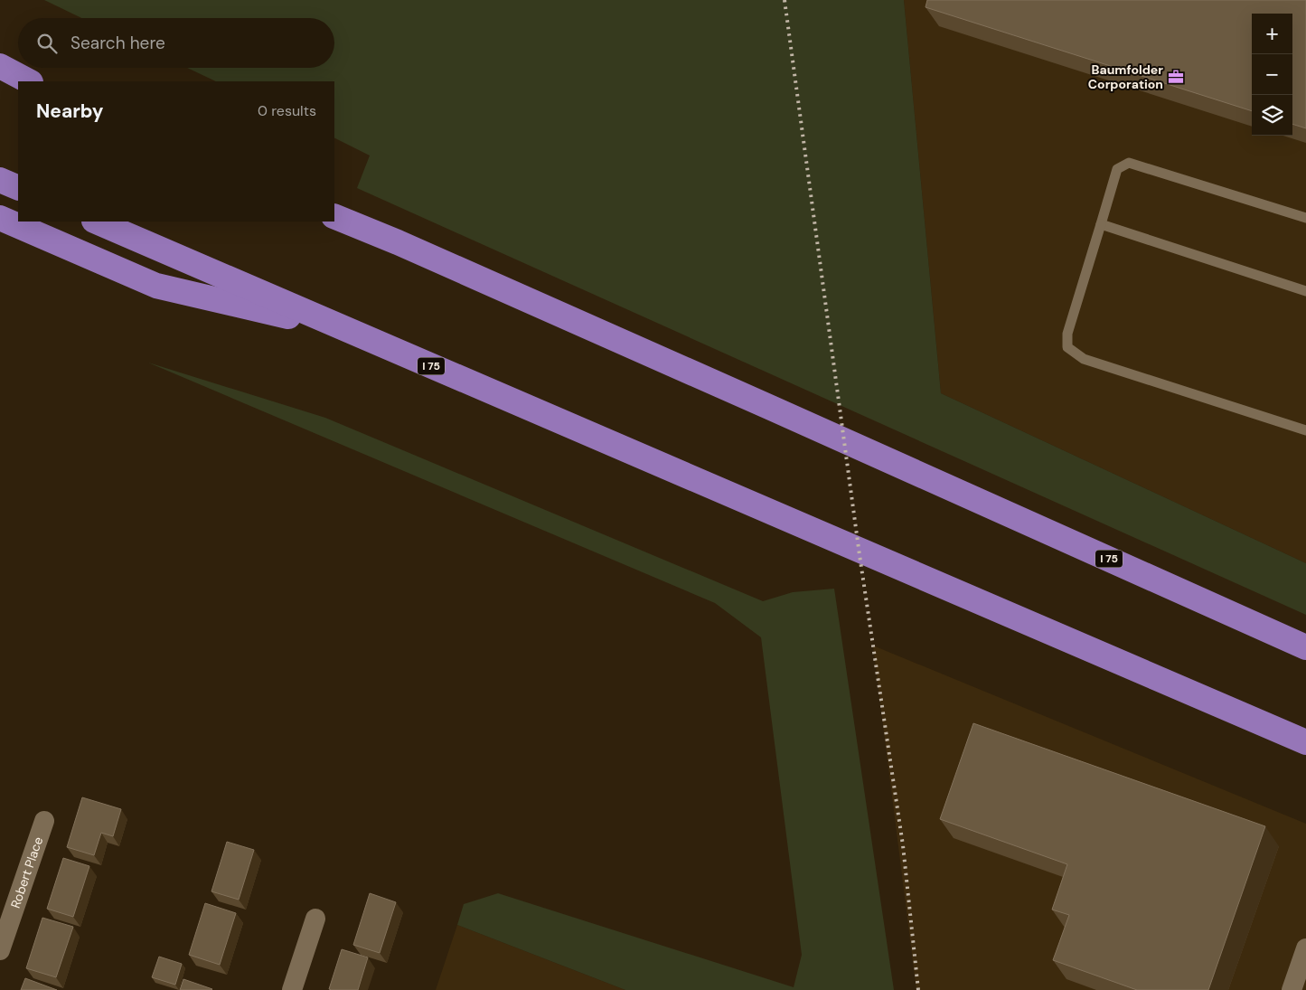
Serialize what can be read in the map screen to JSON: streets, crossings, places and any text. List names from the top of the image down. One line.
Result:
{"streets":{"highway":["I 75"],"street":["Robert Place"]},"places":{"office":["Baumfolder Corporation"]},"page":{"map_buttons":["+","−"],"search":"Search here","heading":["Nearby","0 results"]}}
